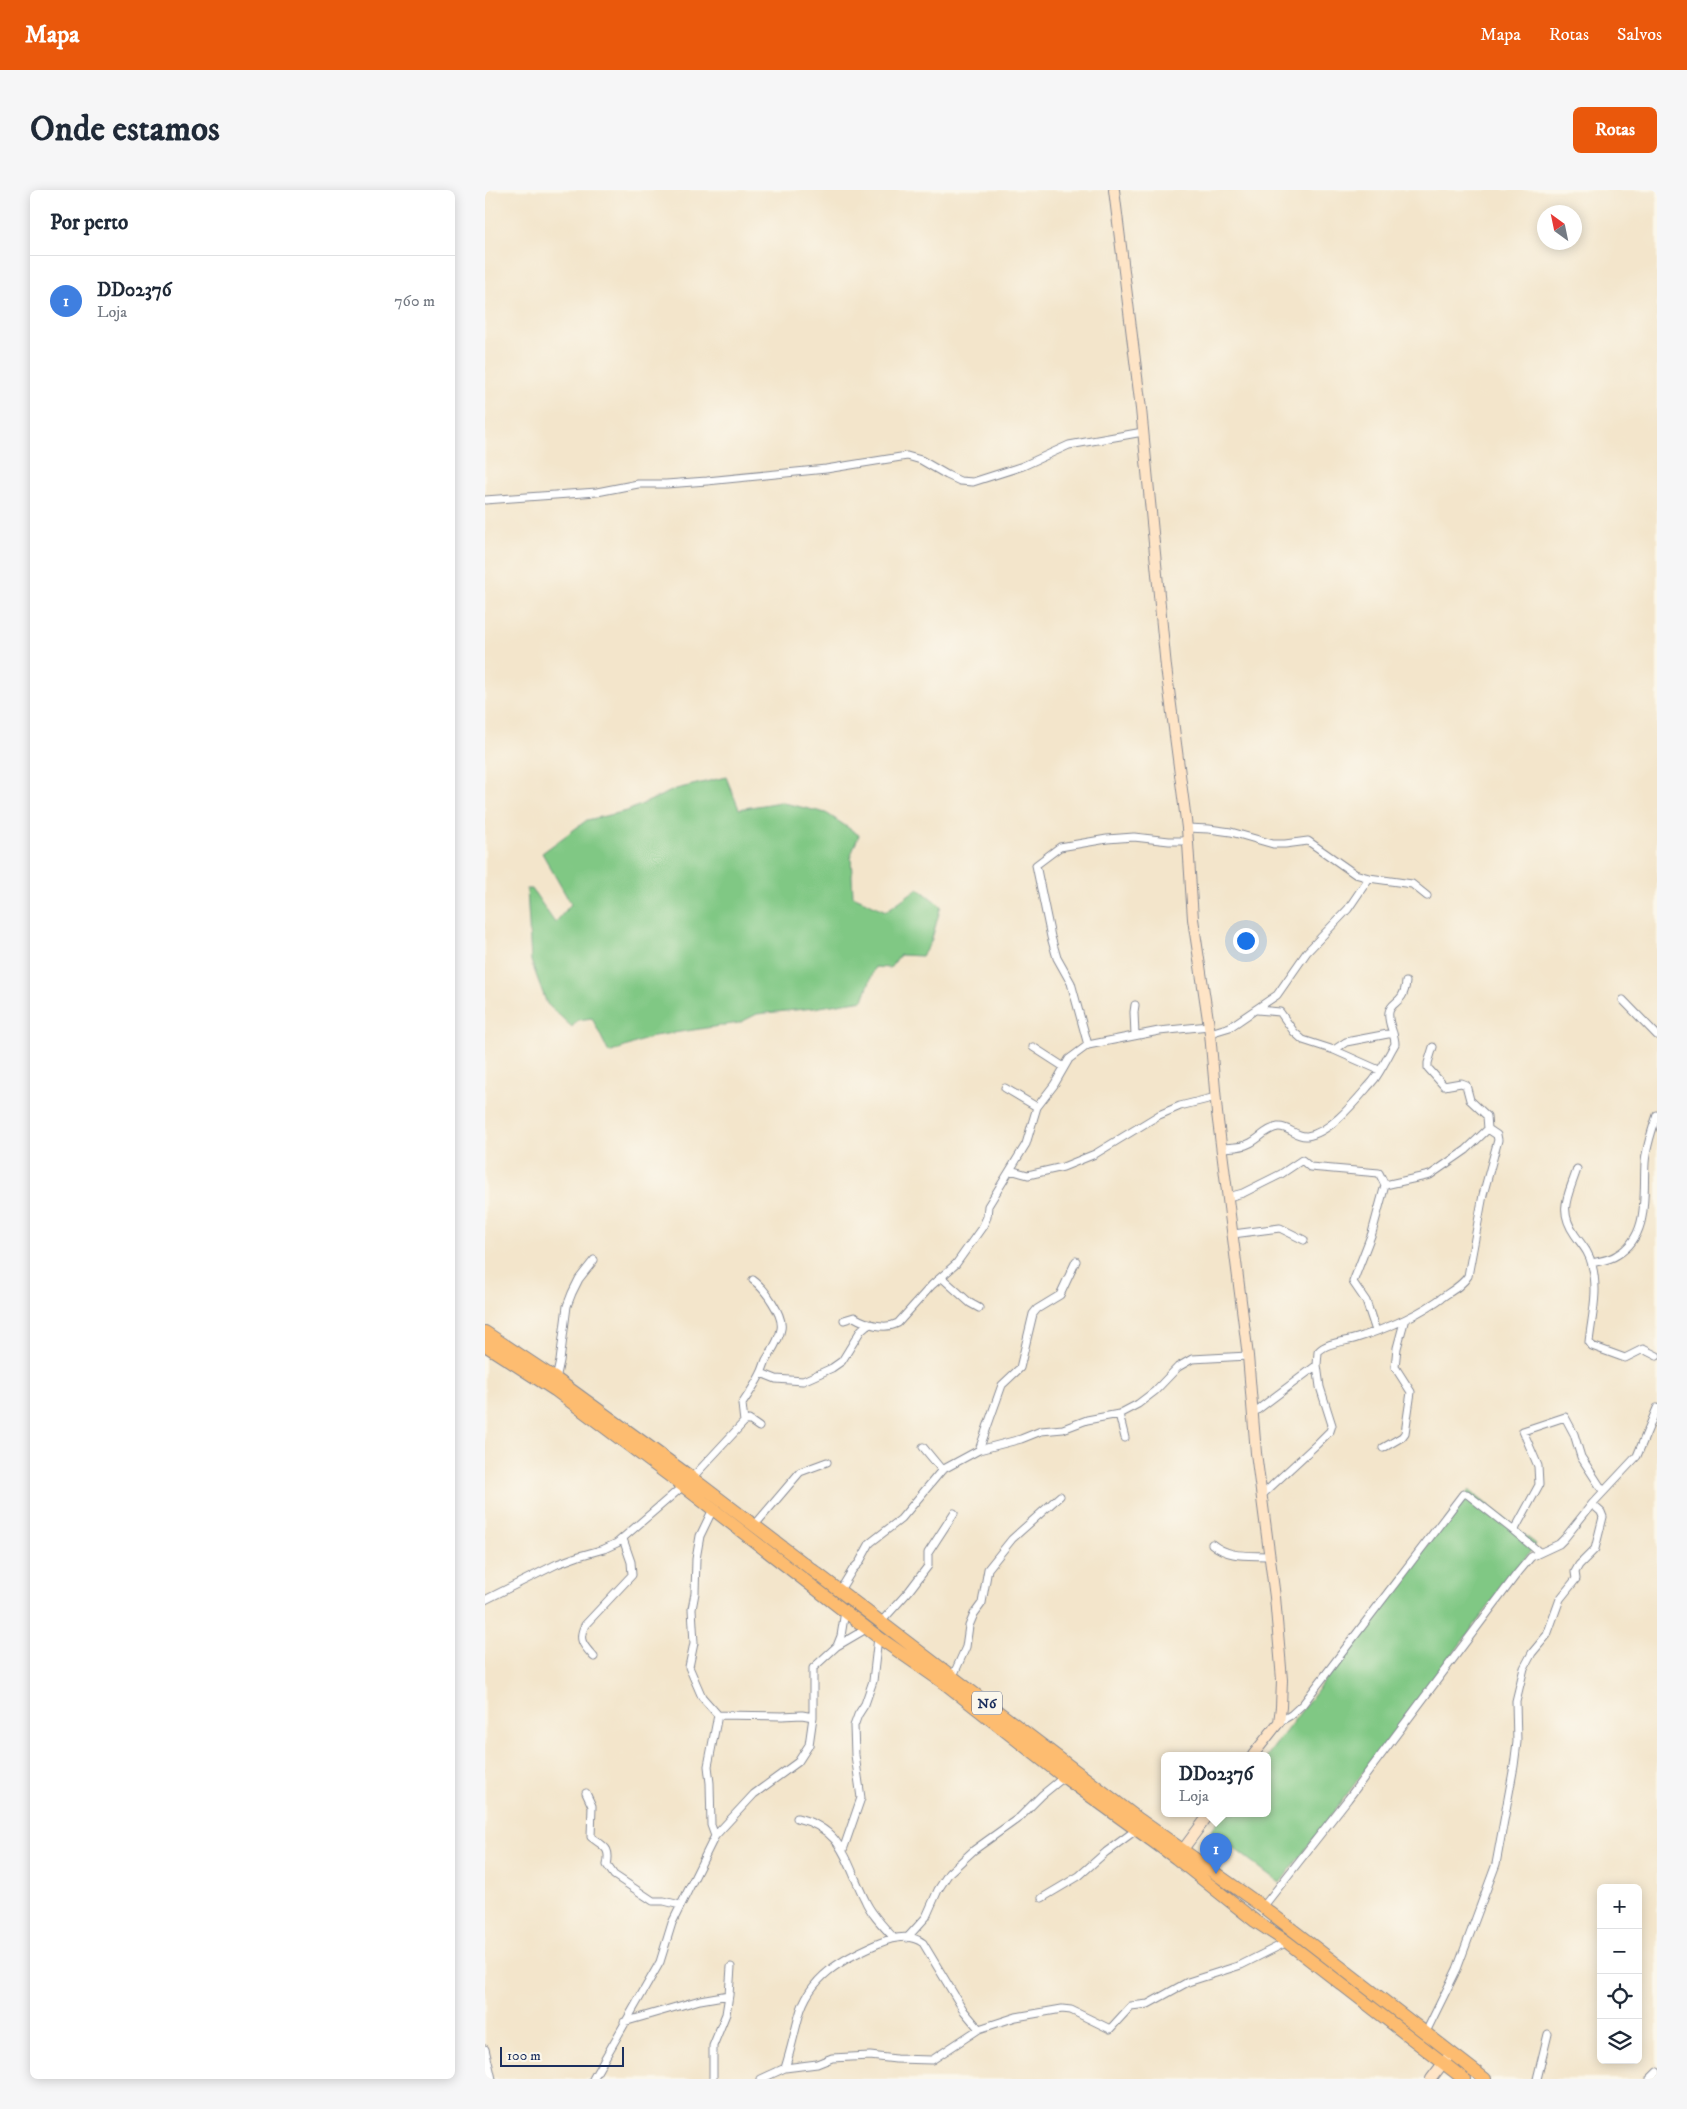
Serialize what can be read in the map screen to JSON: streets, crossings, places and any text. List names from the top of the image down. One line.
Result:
{"streets":{"highway":["N6"]},"scale_bar":"100 m","north":"top left","page":{"header":"Mapa","nav":["Mapa","Rotas","Salvos"],"buttons":"Rotas","title":"Onde estamos","heading":"Por perto","list":[{"mark":"1","name":"DD02376","note":"Loja","value":"760 m"}],"popup":["DD02376","Loja"],"pins":"1","map_buttons":["+","−"],"scale":"100 m"}}
